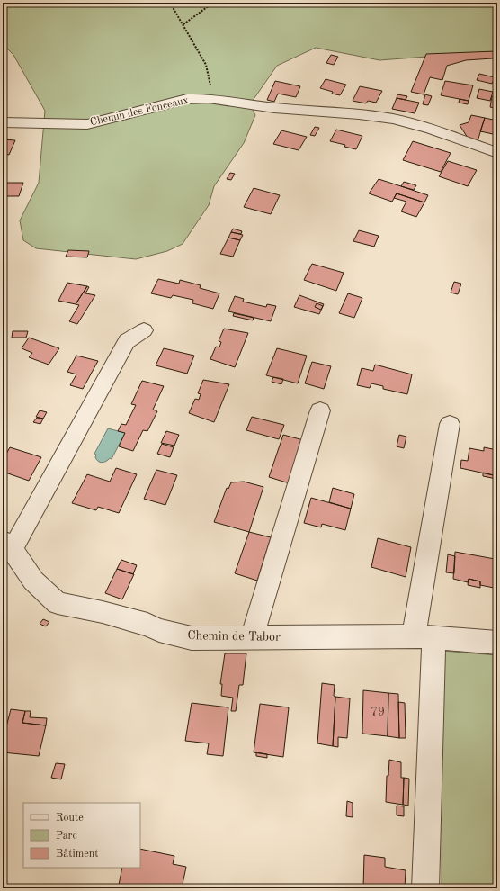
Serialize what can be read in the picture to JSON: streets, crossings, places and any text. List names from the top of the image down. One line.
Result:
{"streets":{"street":["Chemin des Fonceaux","Chemin de Tabor"]},"house_numbers":["79"],"legend":["Route","Parc","Bâtiment"]}
